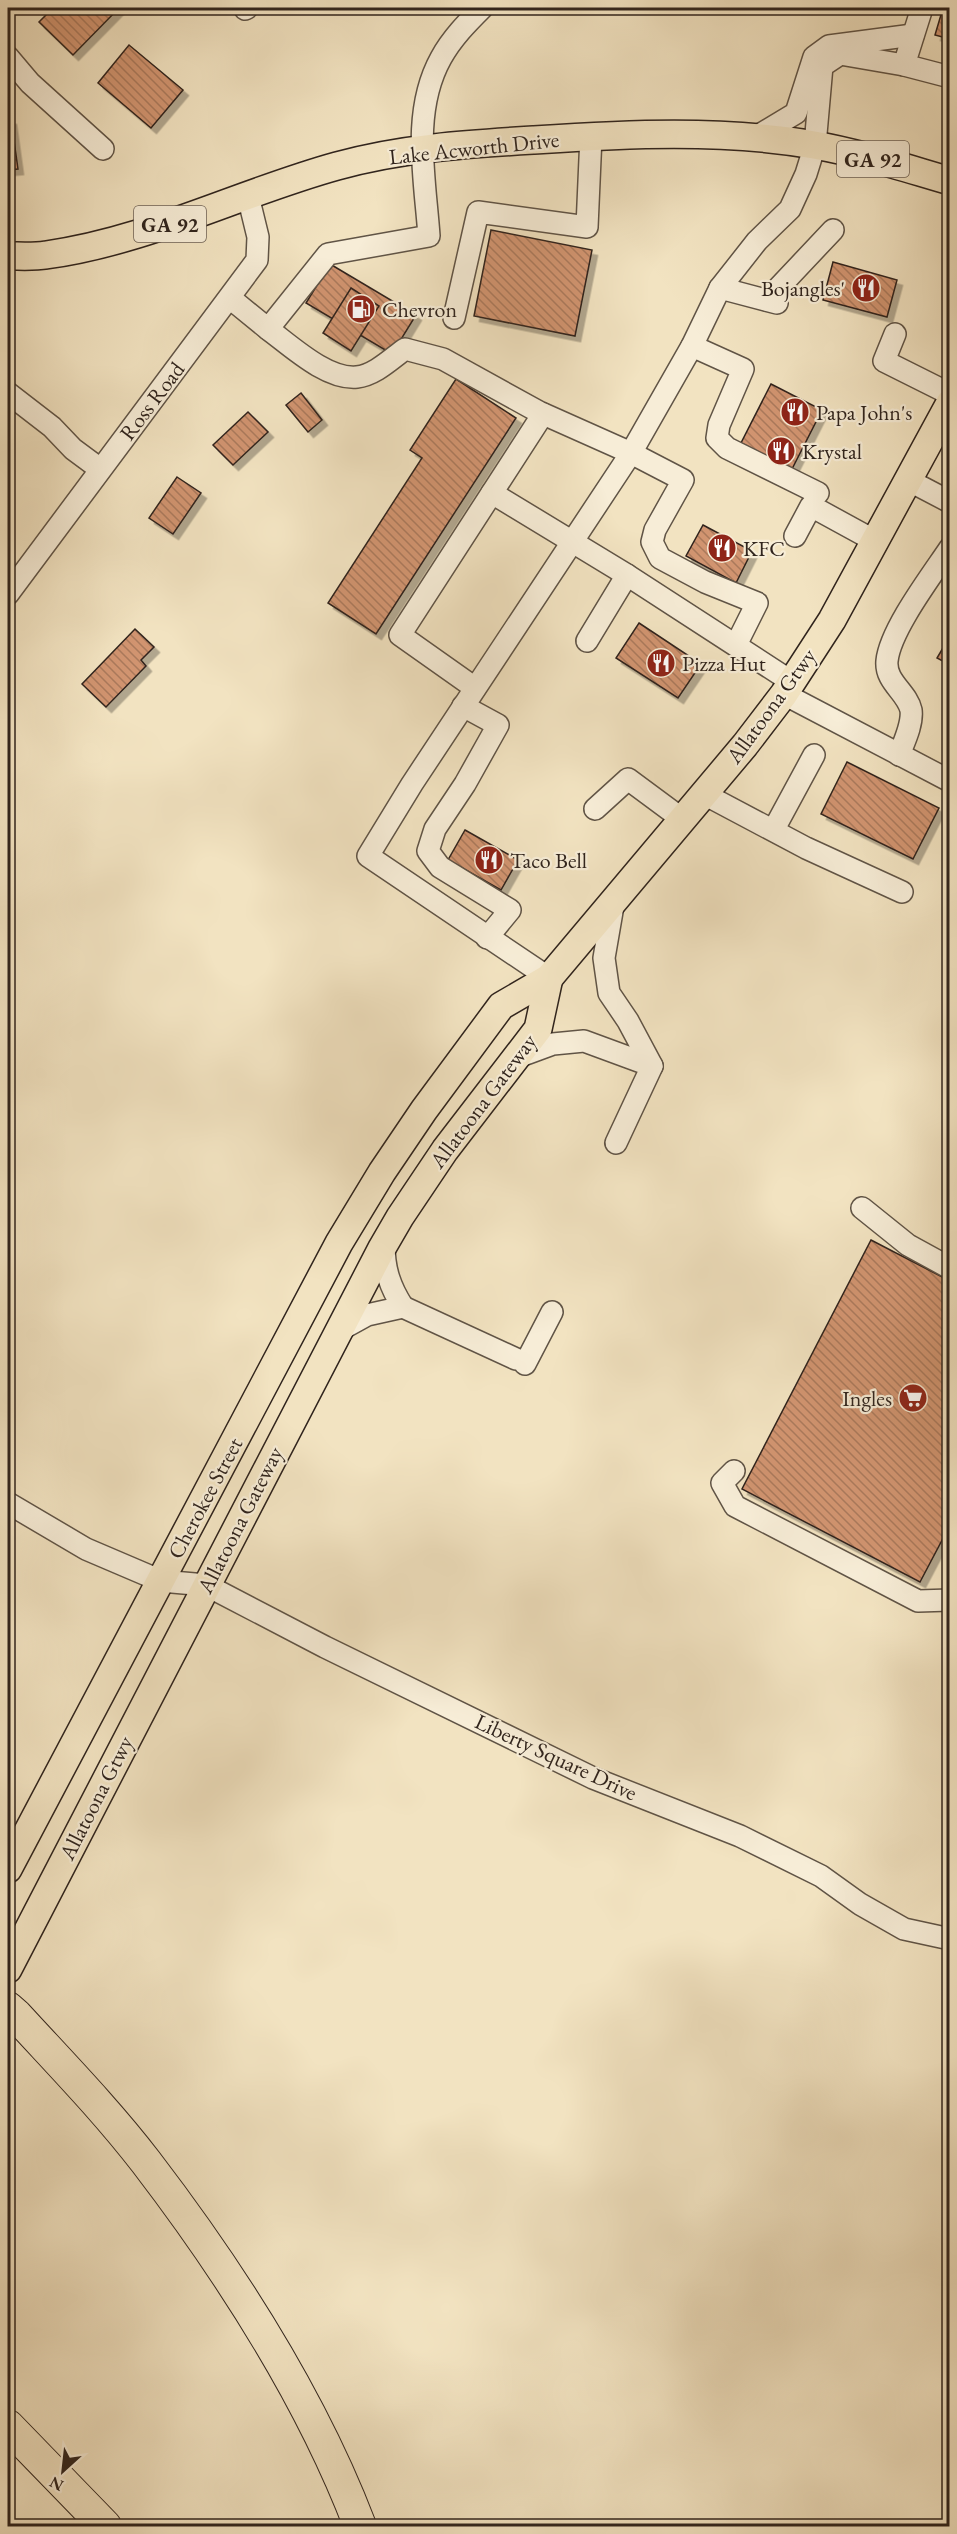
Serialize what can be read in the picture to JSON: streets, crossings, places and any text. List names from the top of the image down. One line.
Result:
{"streets":{"main road":["Lake Acworth Drive","GA 92","Allatoona Gtwy","Allatoona Gateway","Cherokee Street"],"street":["Ross Road","Liberty Square Drive"]},"crossings":[["Lake Acworth Drive","Ross Road"],["Allatoona Gtwy","Allatoona Gateway"],["Allatoona Gateway","Cherokee Street"],["Allatoona Gateway","Liberty Square Drive"],["Cherokee Street","Liberty Square Drive"]],"places":{"restaurant":["Bojangles'","Papa John's","Krystal","KFC","Pizza Hut","Taco Bell"],"fuel station":["Chevron"],"supermarket":["Ingles"]},"north":"bottom left"}
